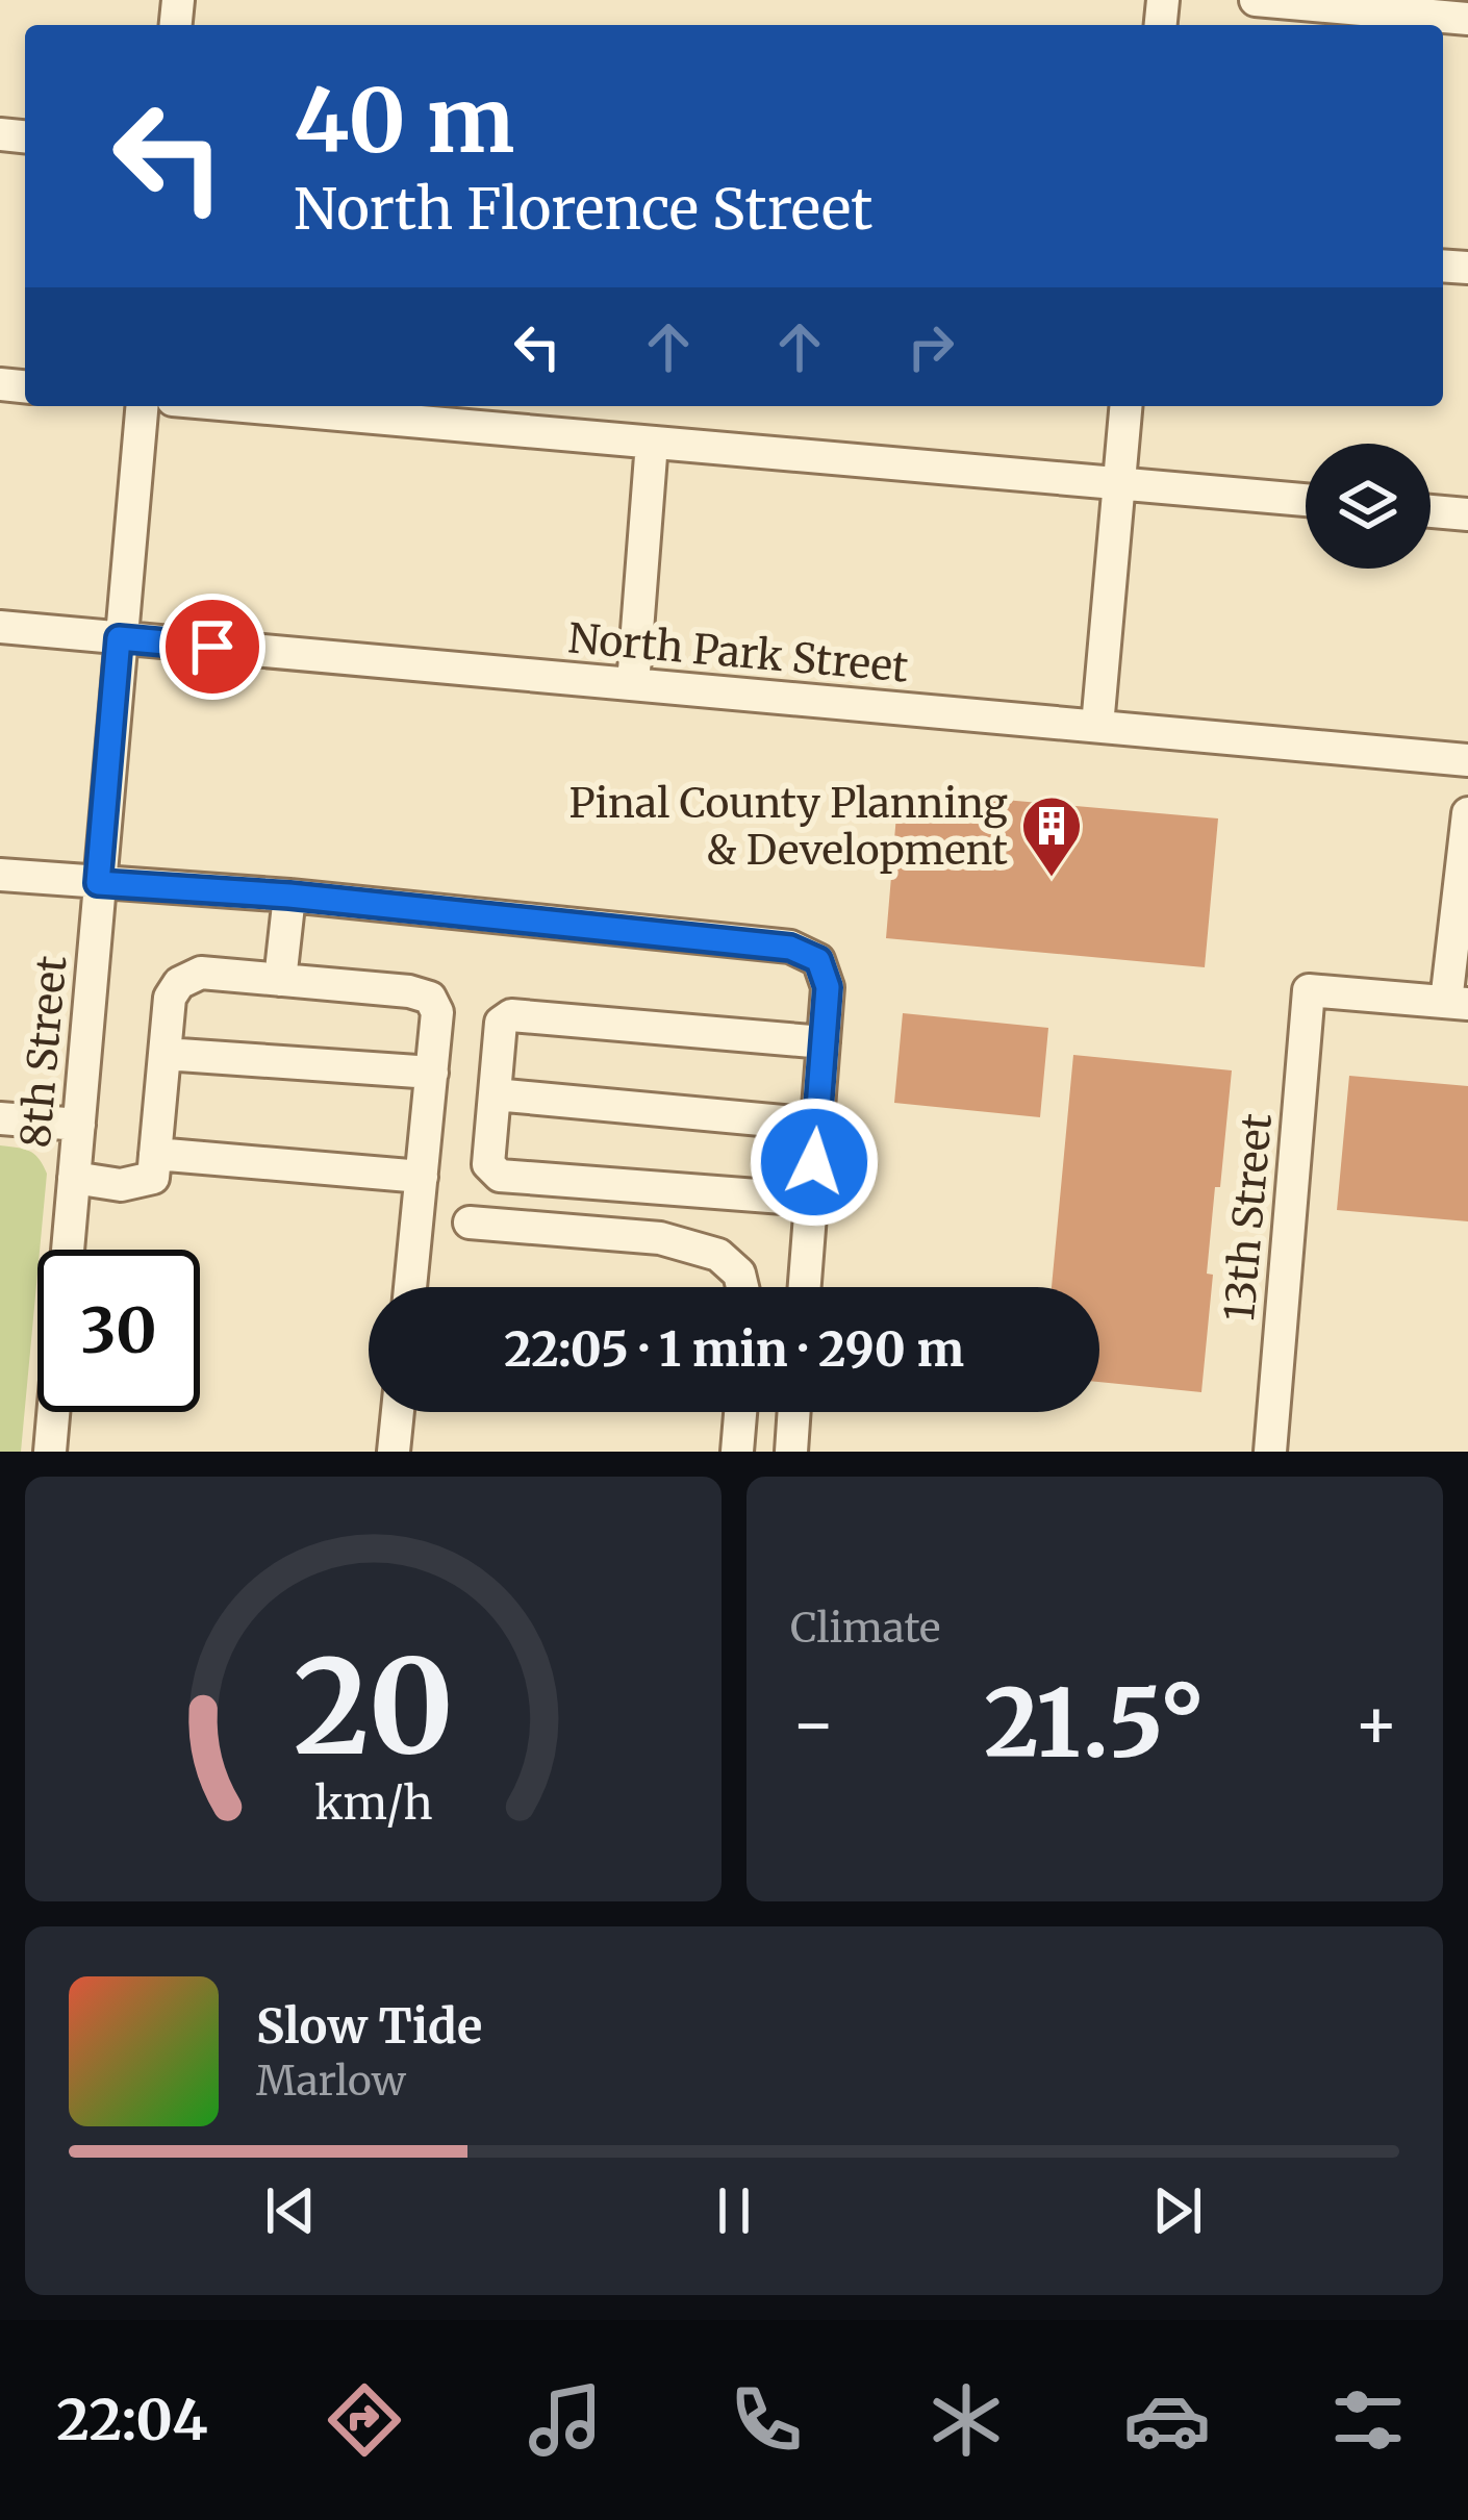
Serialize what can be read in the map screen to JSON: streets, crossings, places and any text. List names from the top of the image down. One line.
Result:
{"streets":{"street":["North Park Street","8th Street","13th Street"]},"crossings":[["North Park Street","8th Street"]],"places":{"building":["Pinal County Planning & Development"]},"page":{"turn":["40 m","North Florence Street"],"limit":"30","trip":"22:05 · 1 min · 290 m","tile":"Climate","heat":["−","21.5°","+"],"song":["Slow Tide","Marlow"],"tabs":"22:04","gauge":["20","km/h"]}}
